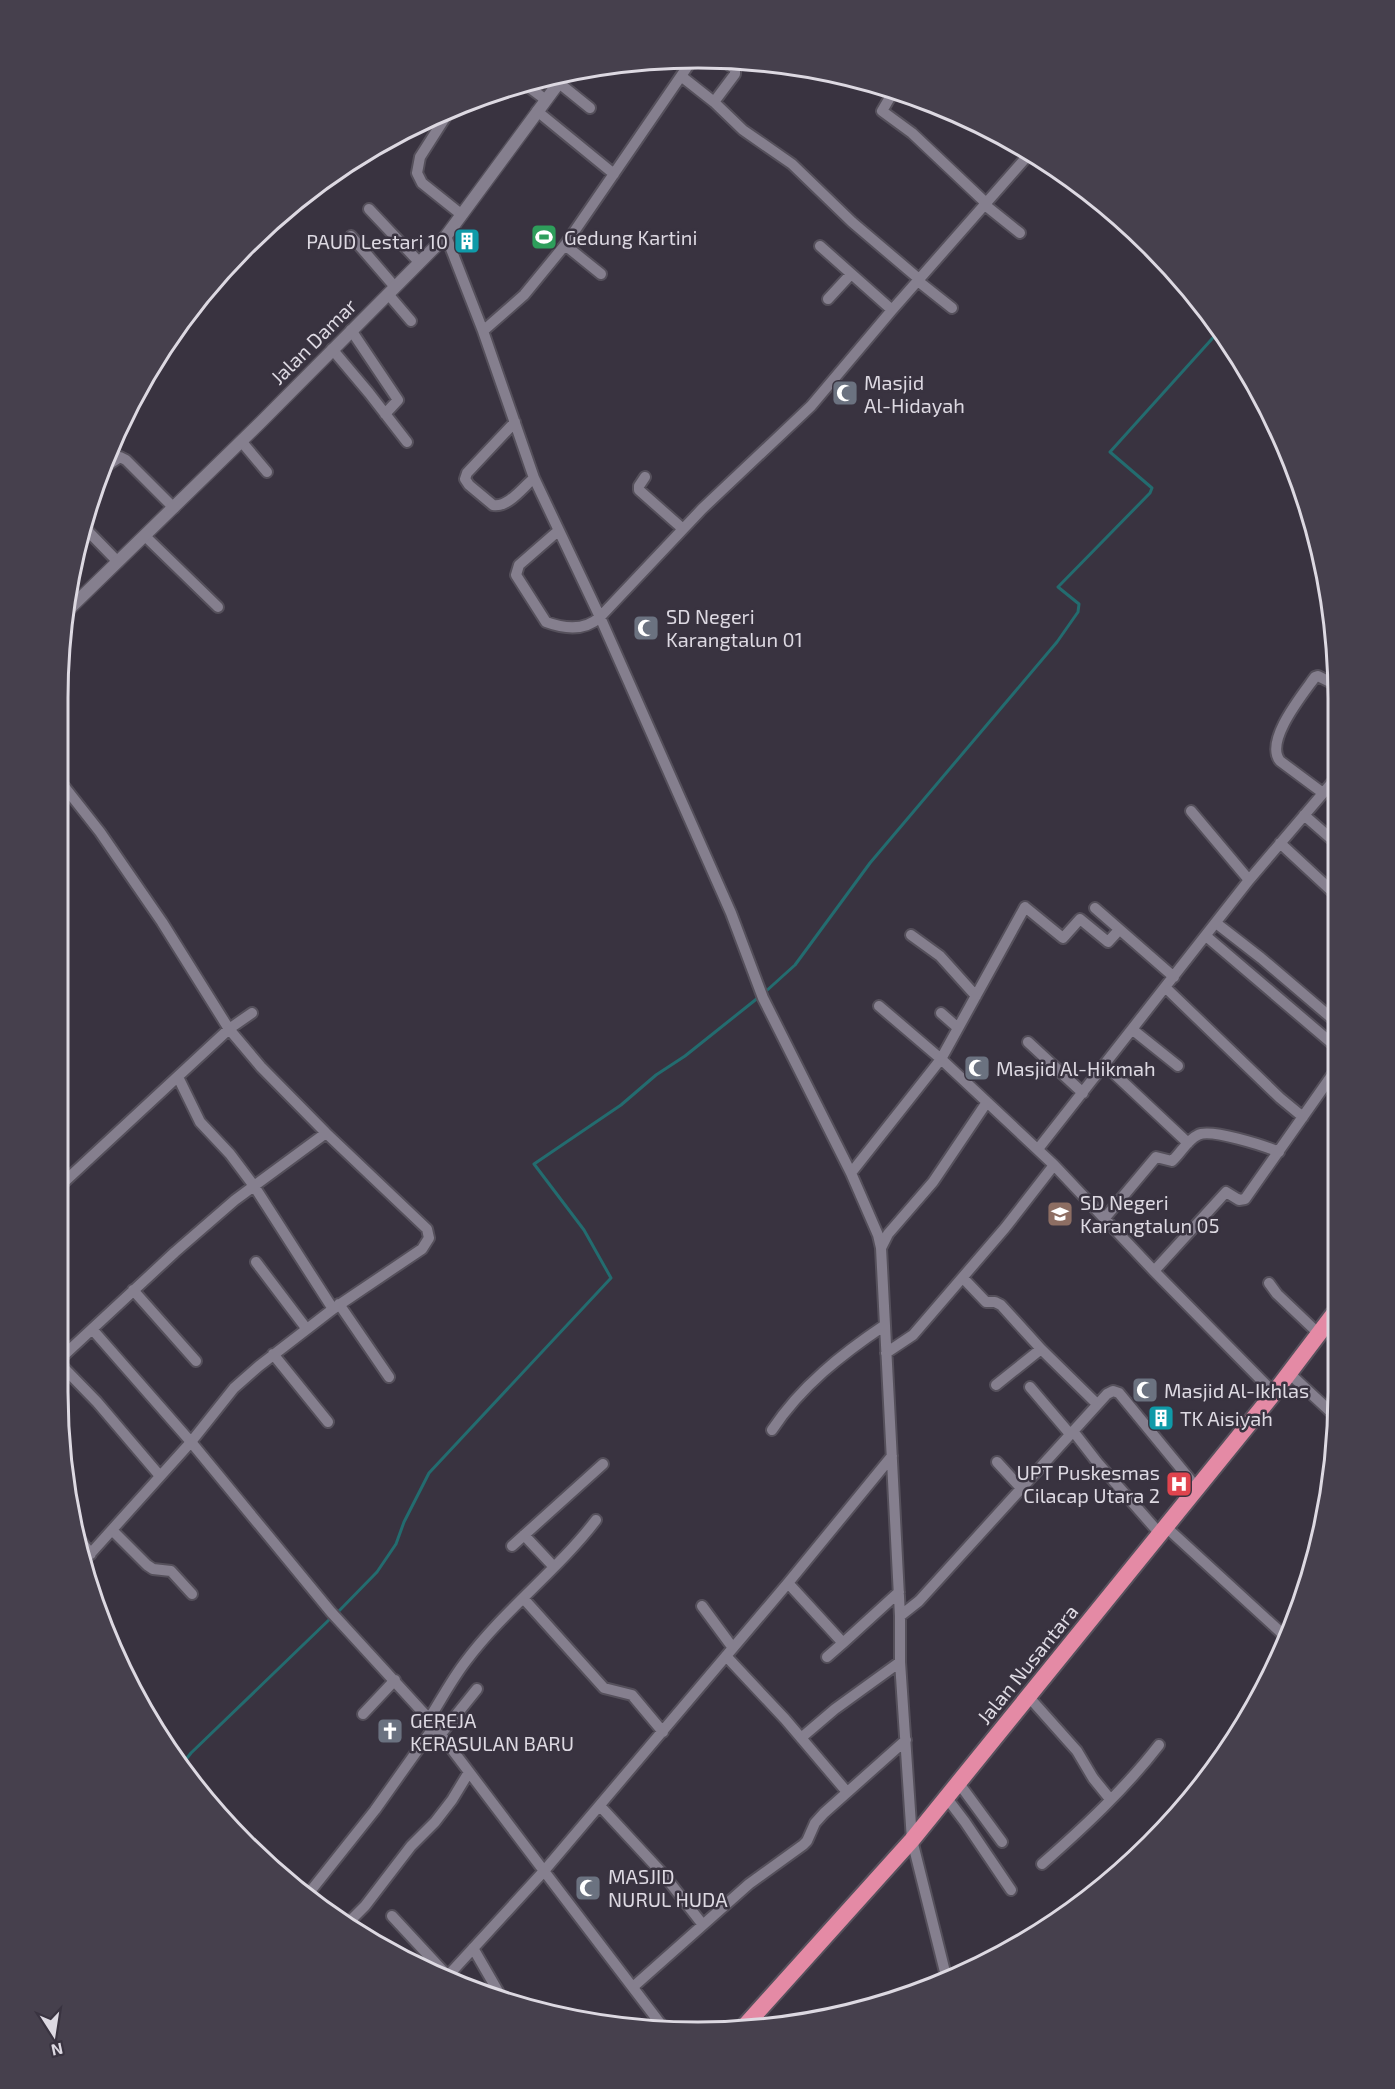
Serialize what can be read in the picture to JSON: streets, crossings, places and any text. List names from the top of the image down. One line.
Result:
{"streets":{"highway":["Jalan Nusantara"],"street":["Jalan Damar"]},"places":{"sports":["Gedung Kartini"],"building":["PAUD Lestari 10","TK Aisiyah"],"mosque":["Masjid Al-Hidayah","SD Negeri Karangtalun 01","Masjid Al-Hikmah","Masjid Al-Ikhlas","MASJID NURUL HUDA"],"school or university":["SD Negeri Karangtalun 05"],"hospital":["UPT Puskesmas Cilacap Utara 2"],"church":["GEREJA KERASULAN BARU"]},"north":"bottom"}
